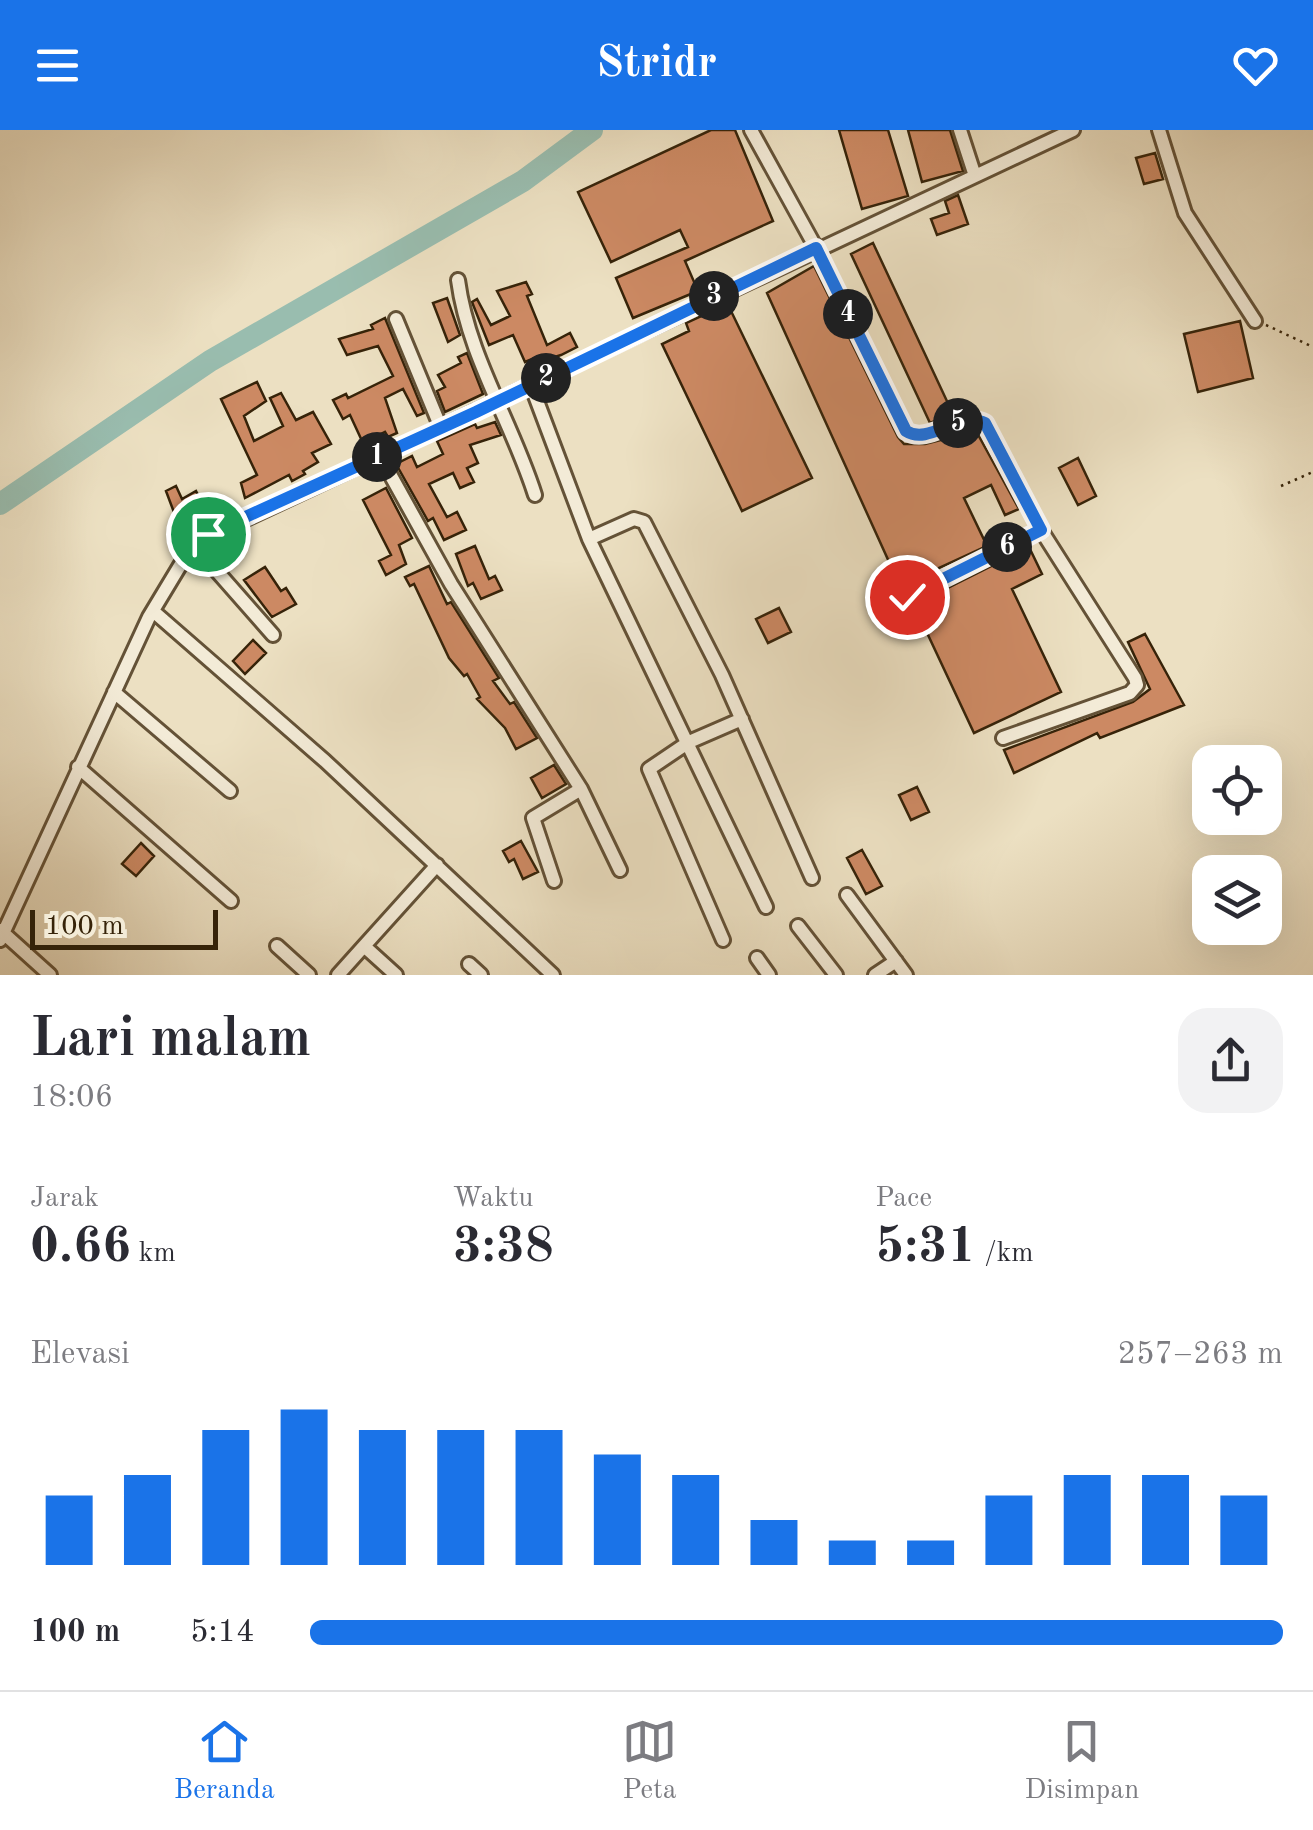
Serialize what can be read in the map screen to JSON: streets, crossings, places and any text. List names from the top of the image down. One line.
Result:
{"scale_bar":"100 m","page":{"header":"Stridr","pins":["3","4","2","5","1","6"],"scale":"100 m","heading":["Lari malam","18:06"],"stats":[["Jarak","0.66 km"],["Waktu","3:38"],["Pace","5:31 /km"]],"chart":["Elevasi","257–263 m"],"list":[{"name":"100 m","note":"5:14"}],"tabs":["Beranda","Peta","Disimpan"]}}
